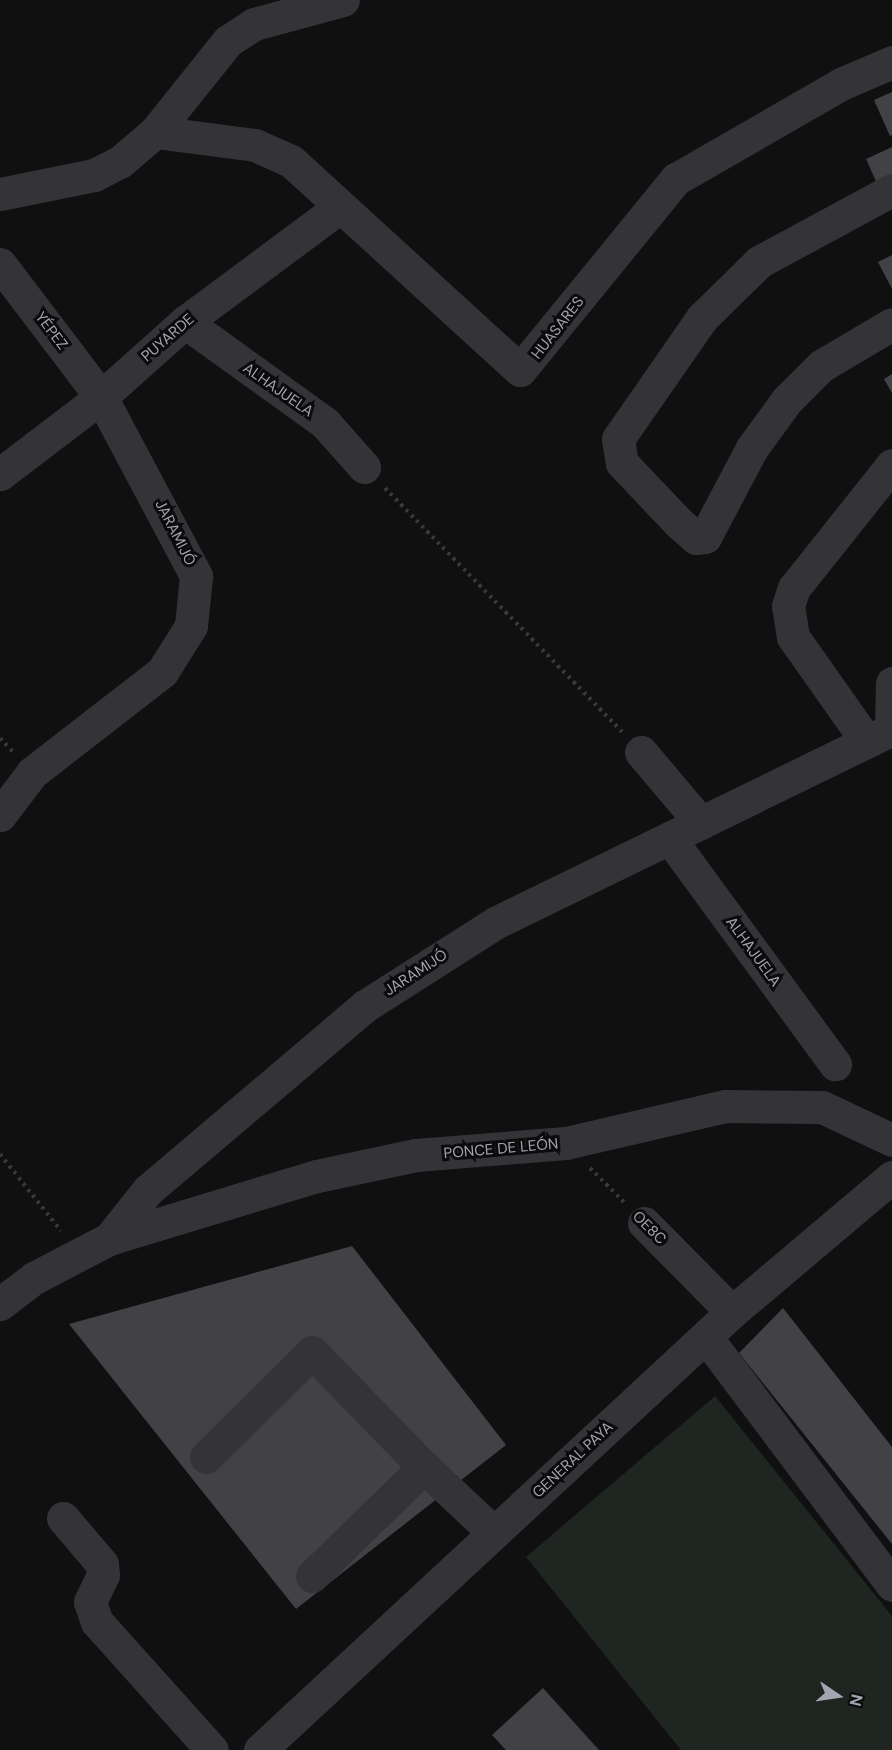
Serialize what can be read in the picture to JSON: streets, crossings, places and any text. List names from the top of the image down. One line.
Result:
{"streets":{"street":["HUASARES","YÉPEZ","PUYARDE","ALHAJUELA","JARAMIJÓ","PONCE DE LEÓN","OE8C","GENERAL PAYA"]},"crossings":[["HUASARES","PUYARDE"],["YÉPEZ","PUYARDE"],["YÉPEZ","JARAMIJÓ"],["PUYARDE","ALHAJUELA"],["PUYARDE","JARAMIJÓ"],["ALHAJUELA","JARAMIJÓ"],["JARAMIJÓ","PONCE DE LEÓN"],["PONCE DE LEÓN","OE8C"],["OE8C","GENERAL PAYA"]],"north":"right"}
